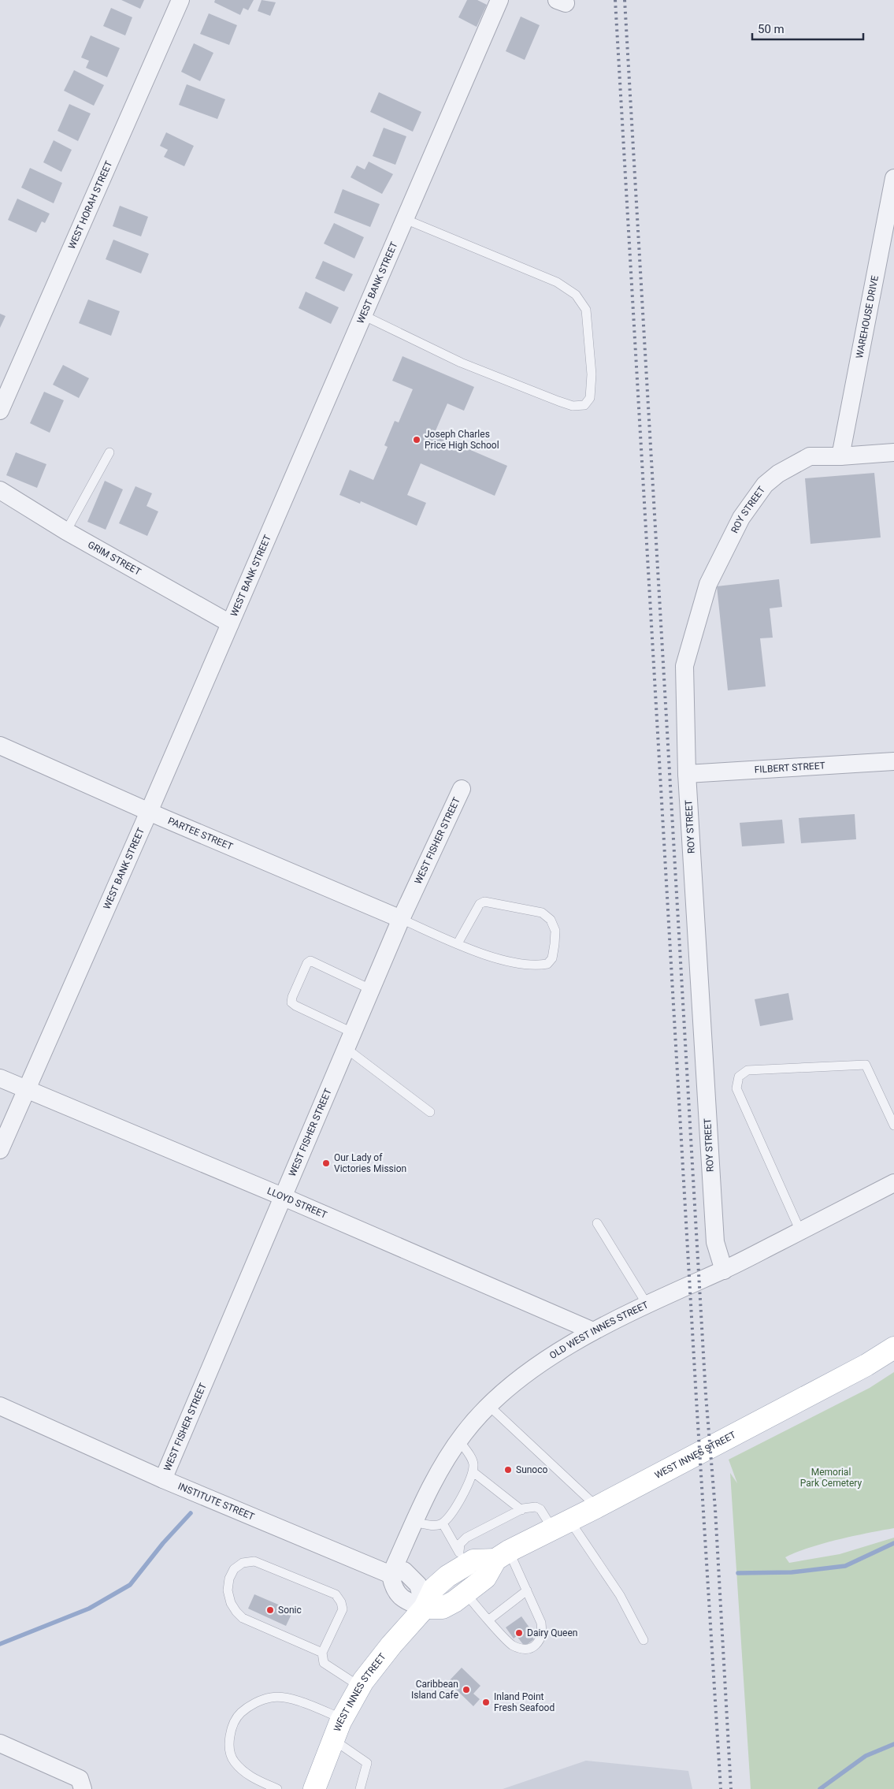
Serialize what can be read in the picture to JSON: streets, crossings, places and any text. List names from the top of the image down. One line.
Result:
{"streets":{"main road":["WEST INNES STREET"],"street":["WEST HORAH STREET","WEST BANK STREET","WAREHOUSE DRIVE","ROY STREET","GRIM STREET","FILBERT STREET","PARTEE STREET","WEST FISHER STREET","LLOYD STREET","OLD WEST INNES STREET","INSTITUTE STREET"]},"crossings":[["WEST BANK STREET","GRIM STREET"],["WEST BANK STREET","PARTEE STREET"],["WEST BANK STREET","LLOYD STREET"],["WAREHOUSE DRIVE","ROY STREET"],["ROY STREET","FILBERT STREET"],["ROY STREET","OLD WEST INNES STREET"],["PARTEE STREET","WEST FISHER STREET"],["WEST FISHER STREET","LLOYD STREET"],["WEST FISHER STREET","INSTITUTE STREET"],["LLOYD STREET","OLD WEST INNES STREET"],["OLD WEST INNES STREET","INSTITUTE STREET"],["WEST INNES STREET","INSTITUTE STREET"]],"parks":["Memorial Park Cemetery"],"places":["Joseph Charles Price High School","Our Lady of Victories Mission","Sunoco","Sonic","Dairy Queen","Caribbean Island Cafe","Inland Point Fresh Seafood"],"scale_bar":"50 m"}
